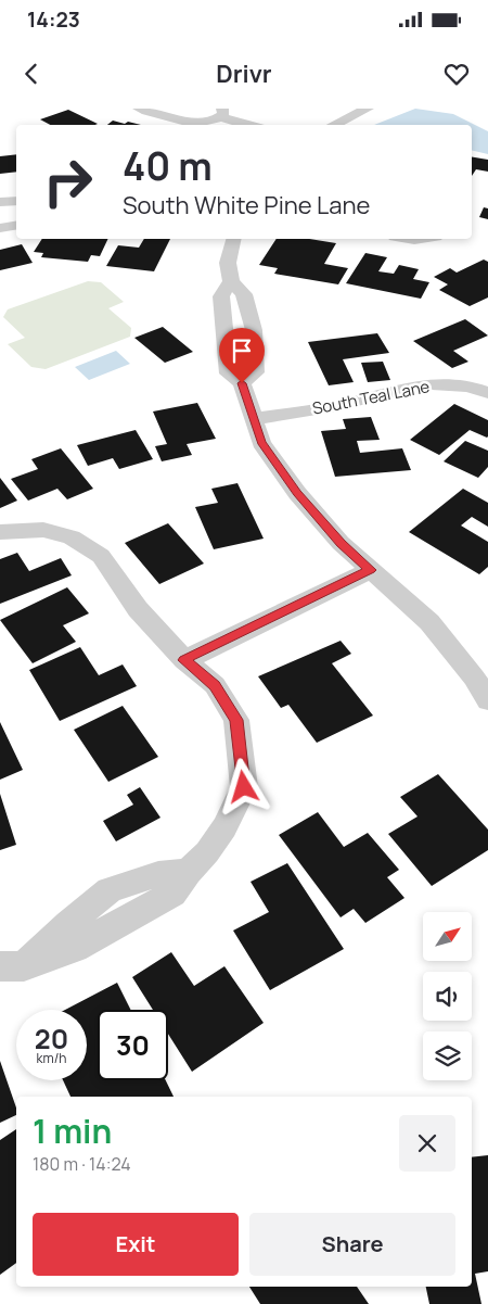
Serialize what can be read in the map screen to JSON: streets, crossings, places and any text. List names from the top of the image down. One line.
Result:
{"streets":{"street":["South Teal Lane"]},"north":"top right","page":{"status":"14:23","header":"Drivr","turn":["40 m","South White Pine Lane"],"speed":"20 km/h","limit":"30","heading":["1 min","180 m · 14:24"],"buttons":["Exit","Share"]}}
